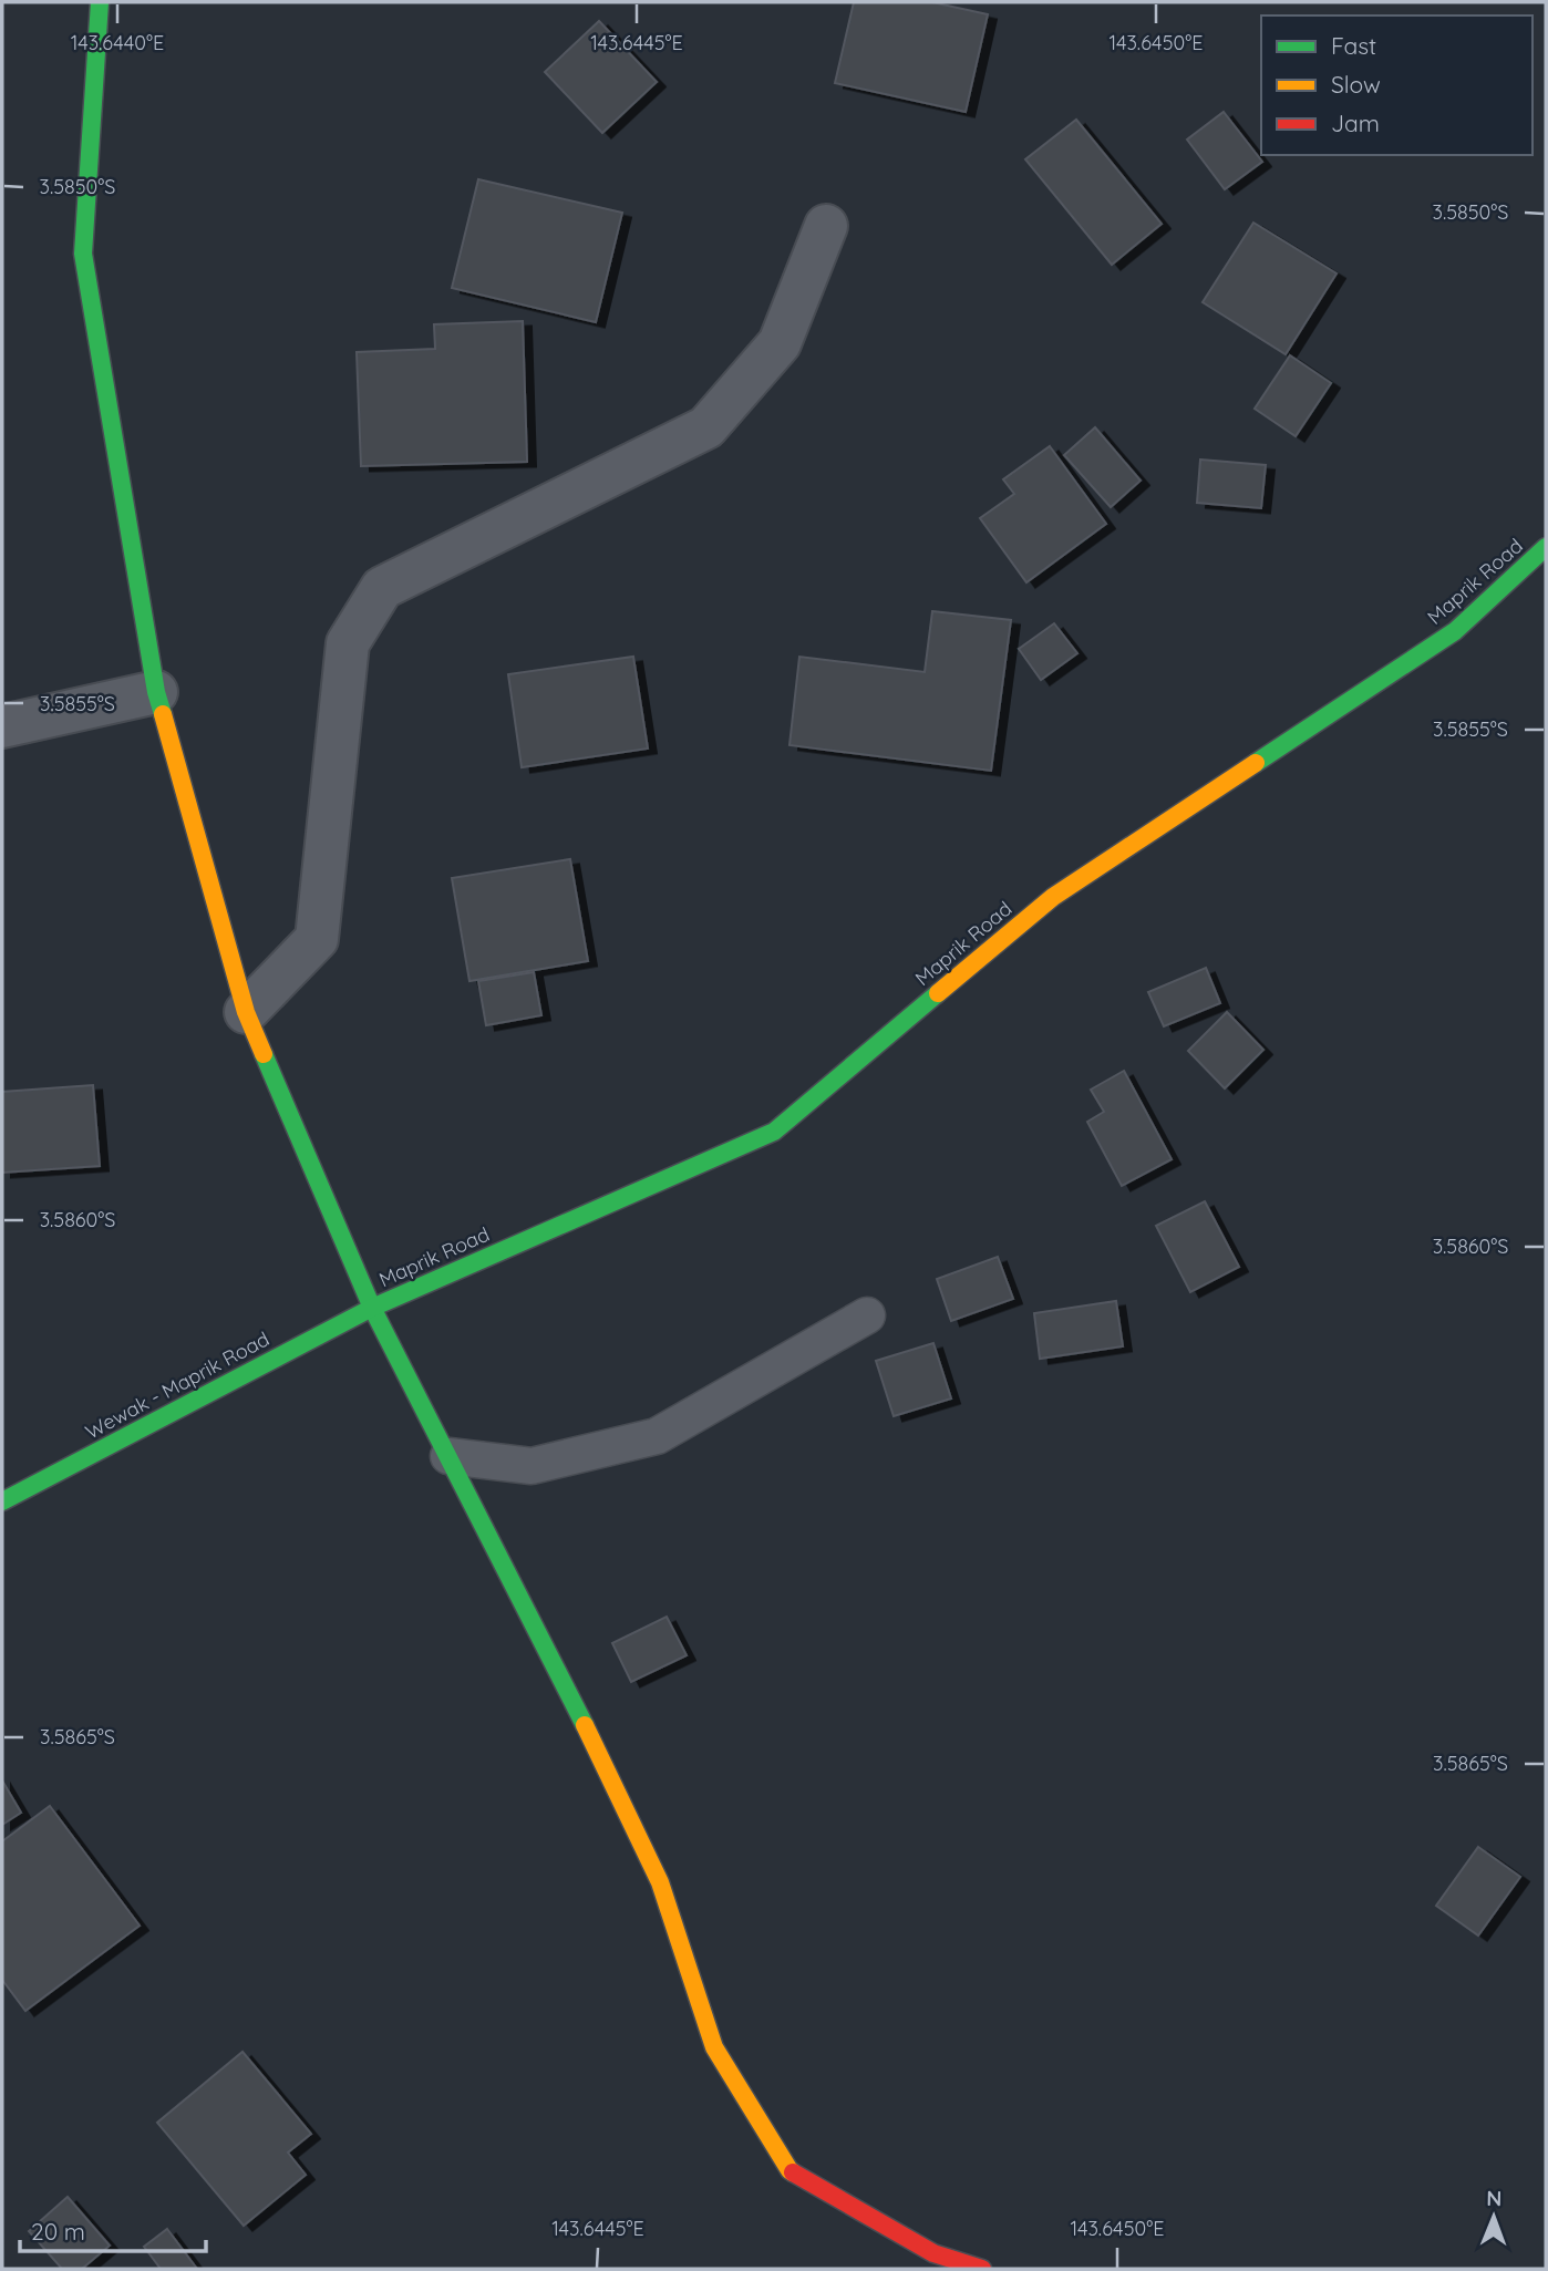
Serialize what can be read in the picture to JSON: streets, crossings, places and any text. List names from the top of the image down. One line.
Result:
{"streets":{"street":["Maprik Road","Wewak - Maprik Road"]},"crossings":[["Maprik Road","Wewak - Maprik Road"]],"legend":["Fast","Slow","Jam"],"scale_bar":"20 m","north":"top","coordinates":["143.6440°E","143.6445°E","143.6450°E","3.5850°S","3.5855°S","3.5860°S","3.5865°S"]}
